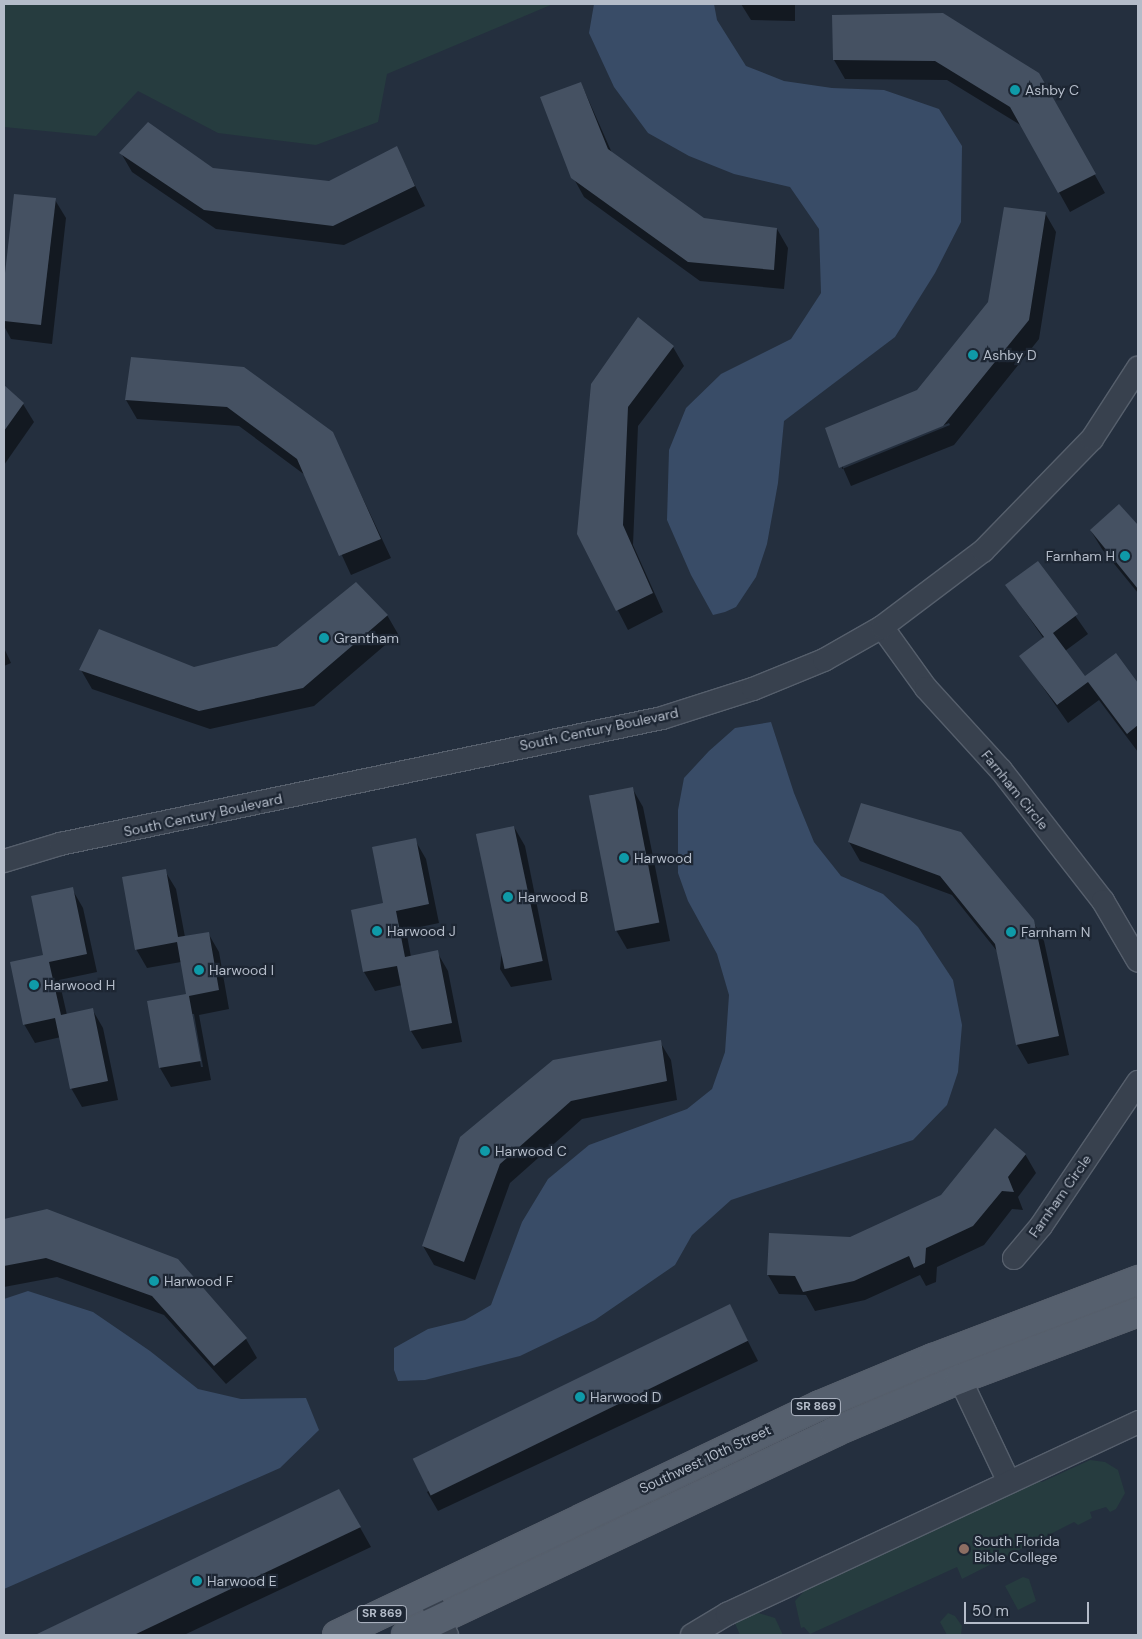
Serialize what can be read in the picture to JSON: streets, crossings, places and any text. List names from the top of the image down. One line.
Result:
{"streets":{"main road":["SR 869","Southwest 10th Street"],"street":["South Century Boulevard","Farnham Circle"]},"crossings":[["South Century Boulevard","Farnham Circle"]],"places":["Ashby C","Ashby D","Farnham H","Grantham","Harwood","Harwood B","Harwood J","Farnham N","Harwood I","Harwood H","Harwood C","Harwood F","Harwood D","South Florida Bible College","Harwood E"],"scale_bar":"50 m"}
